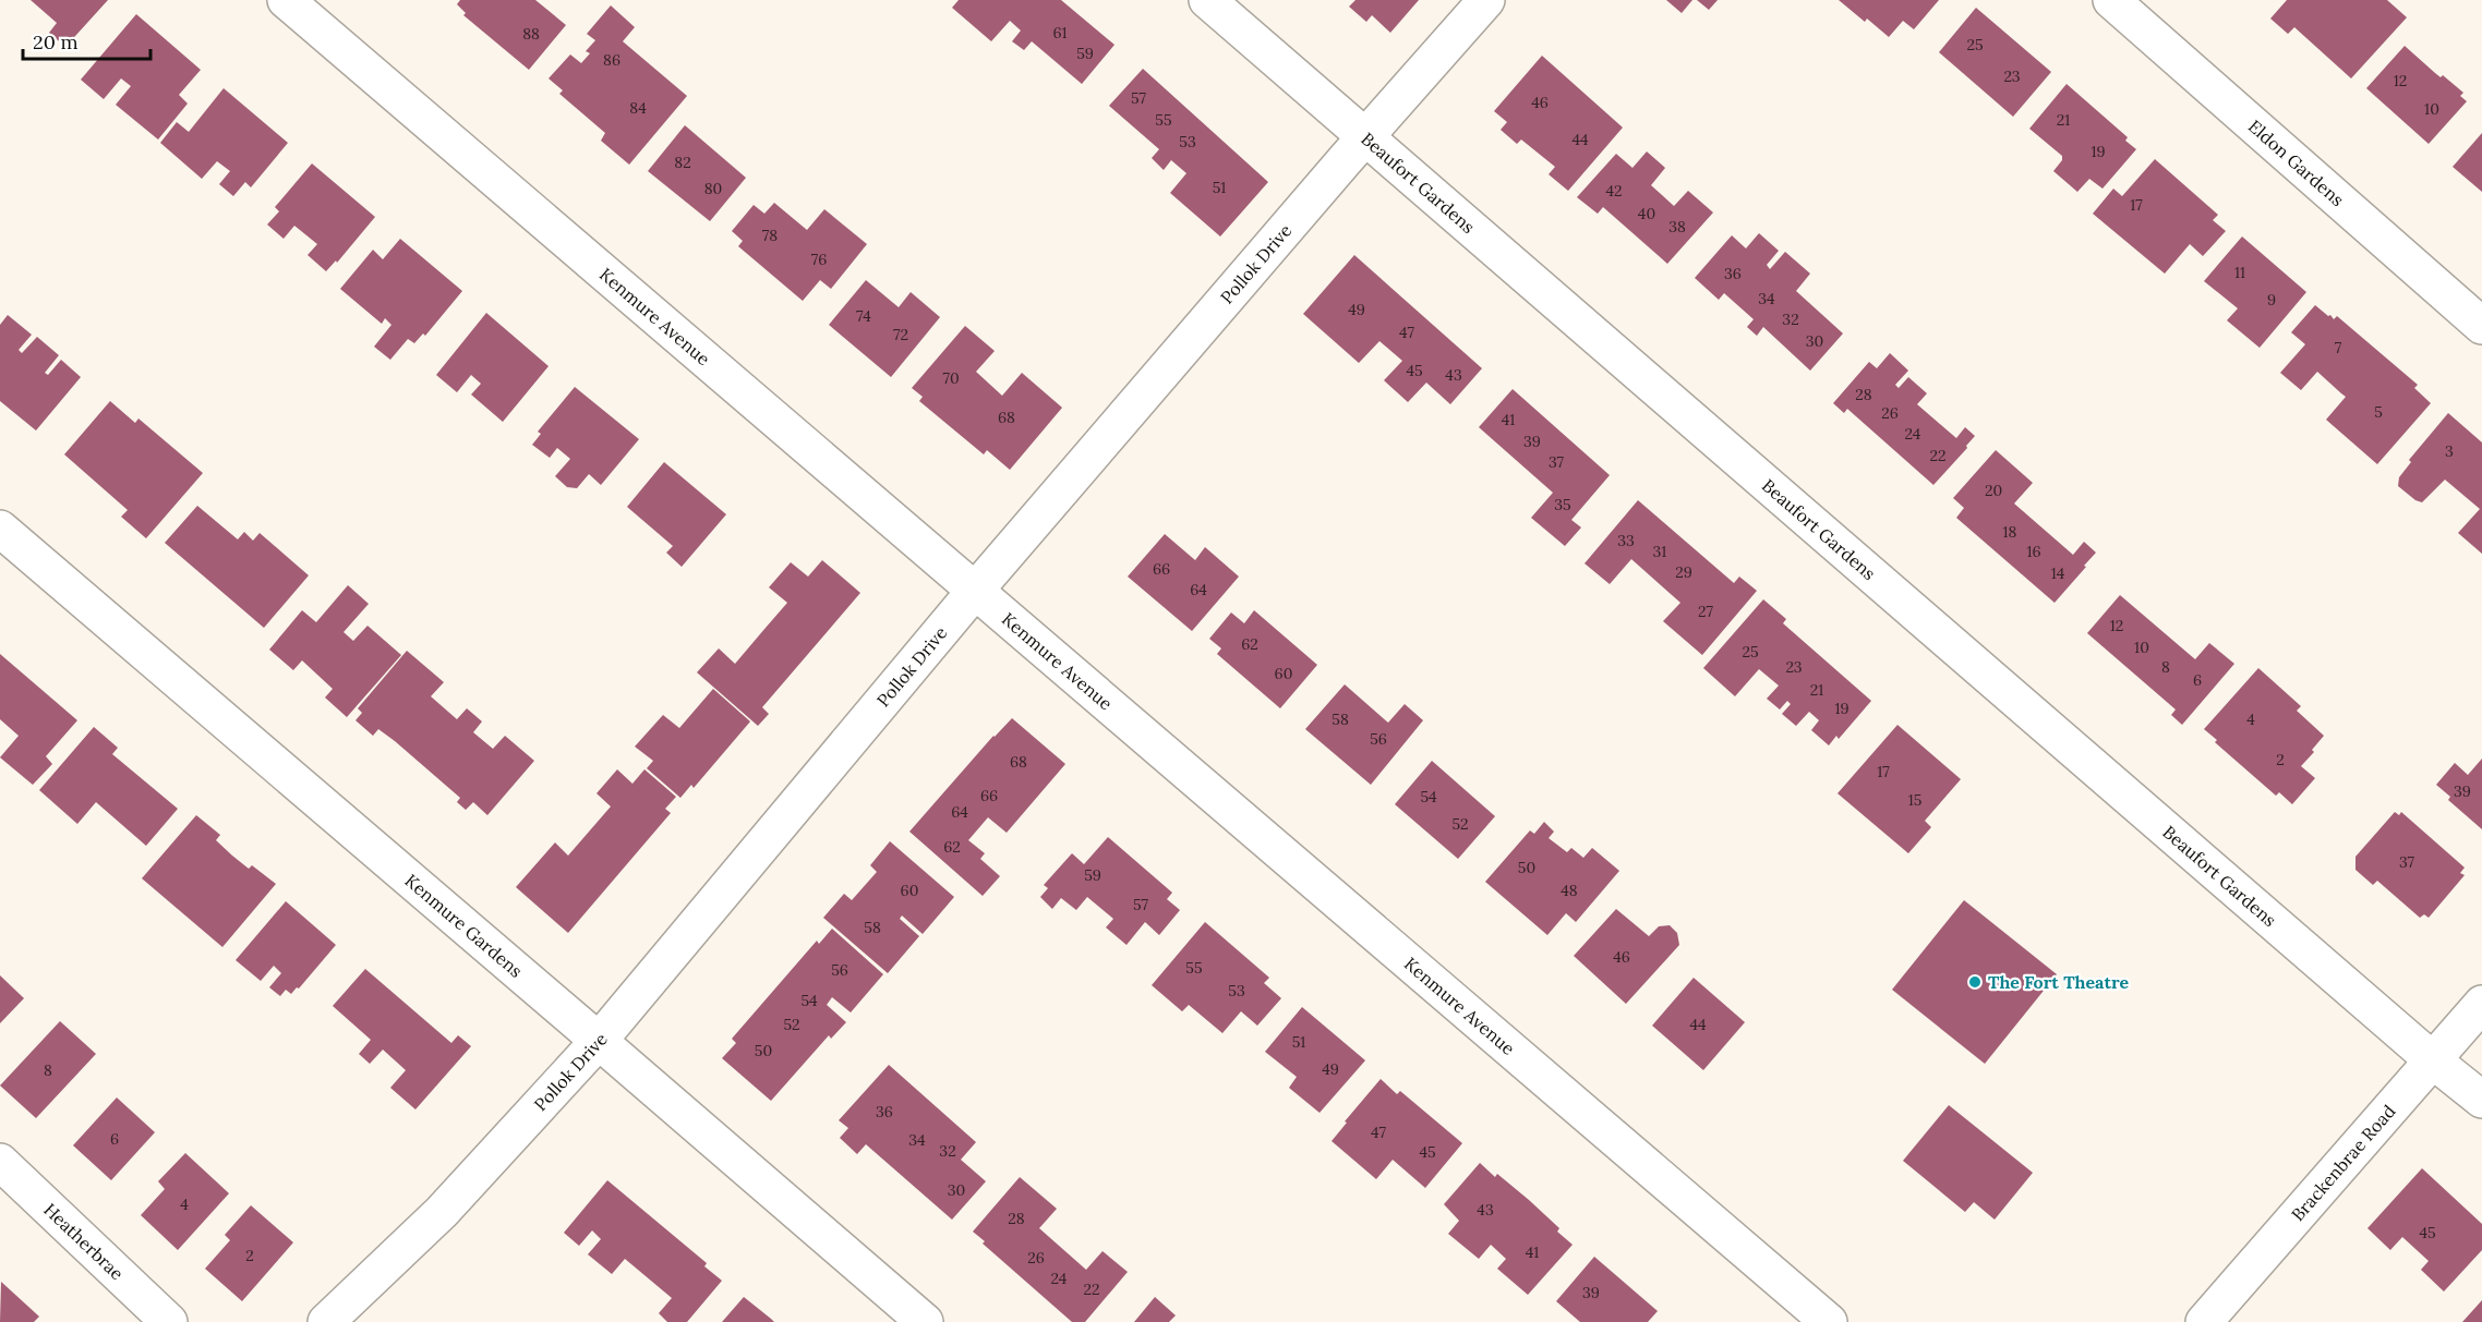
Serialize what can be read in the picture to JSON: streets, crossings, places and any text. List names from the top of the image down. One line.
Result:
{"streets":{"street":["Eldon Gardens","Beaufort Gardens","Pollok Drive","Kenmure Avenue","Kenmure Gardens","Brackenbrae Road","Heatherbrae"]},"crossings":[["Beaufort Gardens","Pollok Drive"],["Beaufort Gardens","Brackenbrae Road"],["Pollok Drive","Kenmure Avenue"],["Pollok Drive","Kenmure Gardens"]],"places":["The Fort Theatre"],"house_numbers":["61","88","25","59","86","23","12","57","46","84","10","55","21","44","53","19","82","51","80","42","17","40","38","78","76","11","36","34","9","49","74","32","47","72","30","7","45","43","70","28","5","26","68","41","24","39","3","22","37","20","35","18","33","31","16","66","29","14","64","27","12","62","10","25","23","8","60","6","21","19","58","4","56","2","68","17","39","66","54","15","64","52","62","37","50","59","60","48","57","58","46","55","56","53","54","52","44","51","50","49","8","36","47","6","34","32","45","30","4","43","28","45","41","2","26","24","22","39"],"scale_bar":"20 m"}
